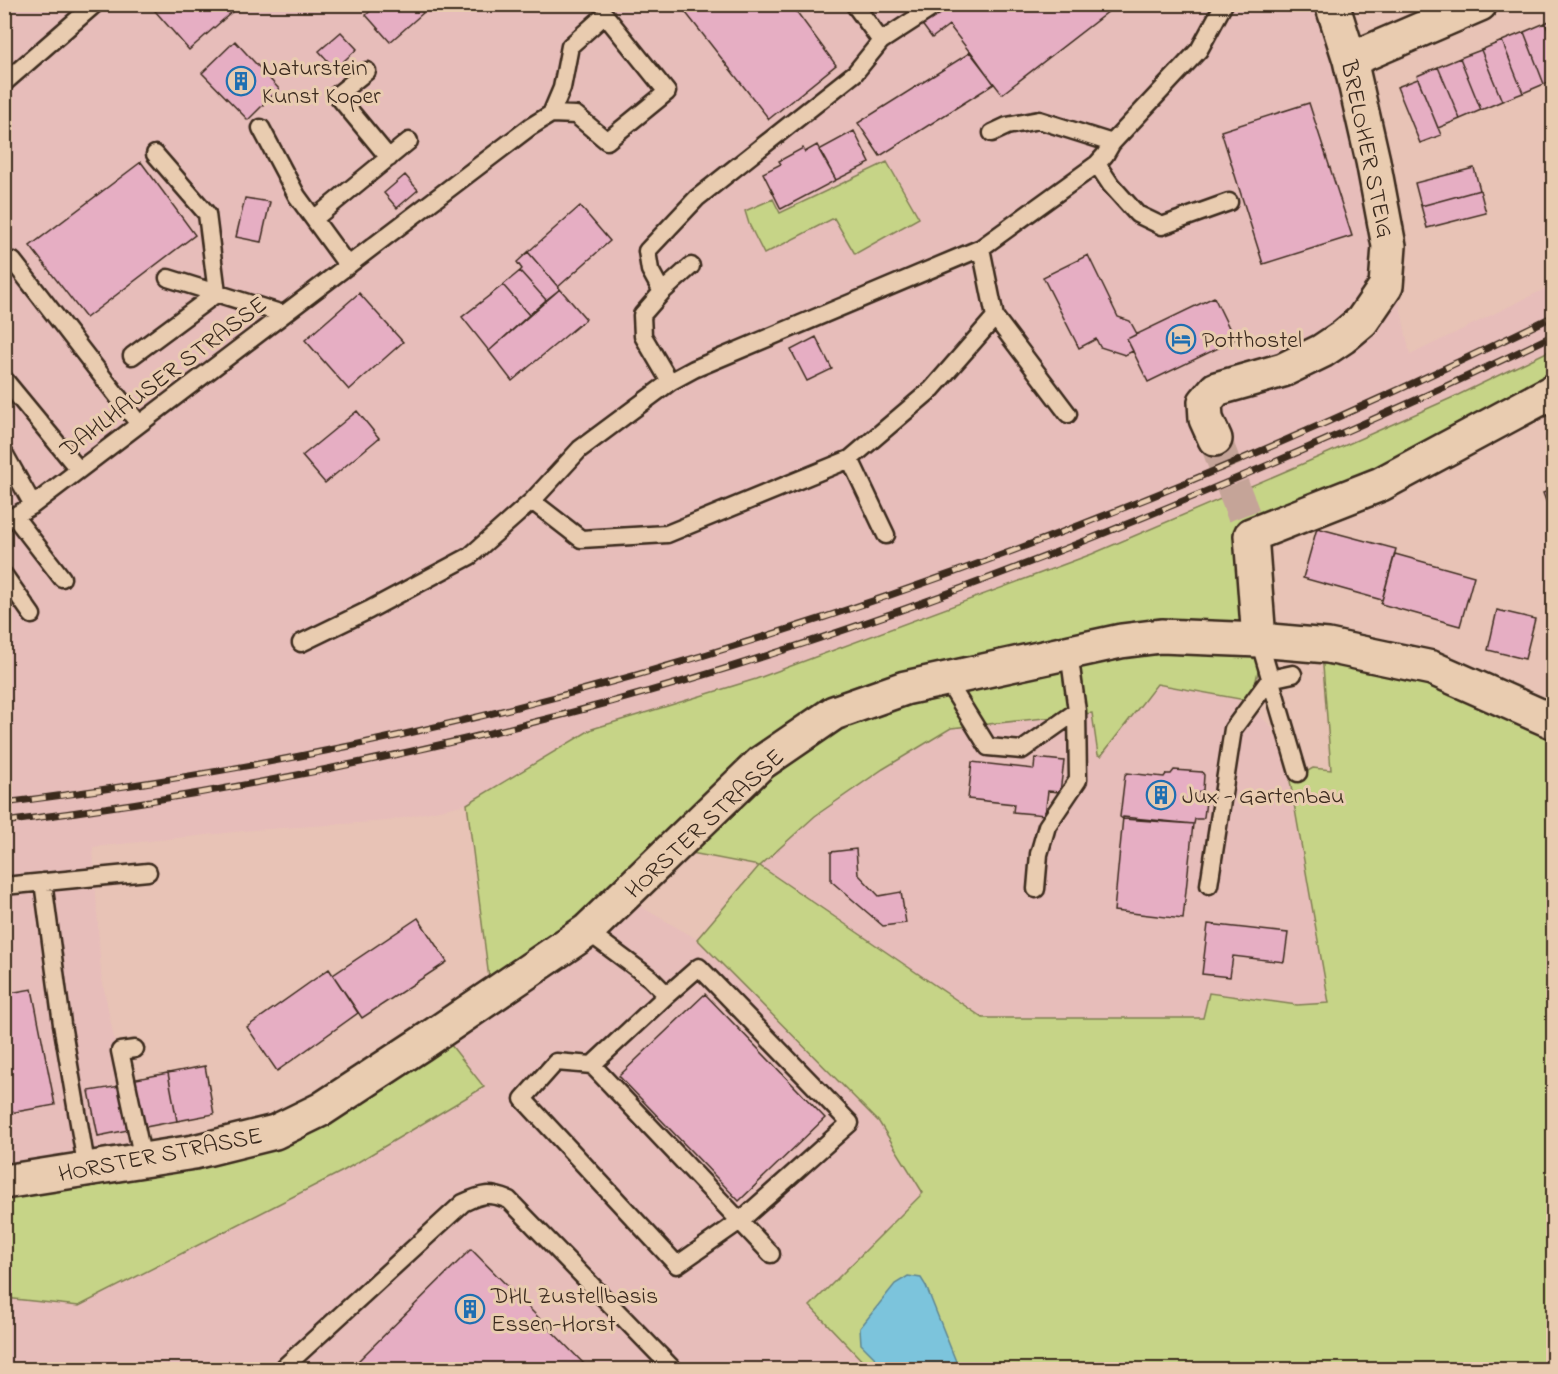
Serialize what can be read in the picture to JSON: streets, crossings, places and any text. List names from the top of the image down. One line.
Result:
{"streets":{"street":["BRELOHER STEIG","HORSTER STRASSE"],"lane":["DAHLHAUSER STRASSE"]},"places":{"building":["Naturstein Kunst Koper","Jux - Gartenbau","DHL Zustellbasis Essen-Horst"],"hotel":["Potthostel"]}}
